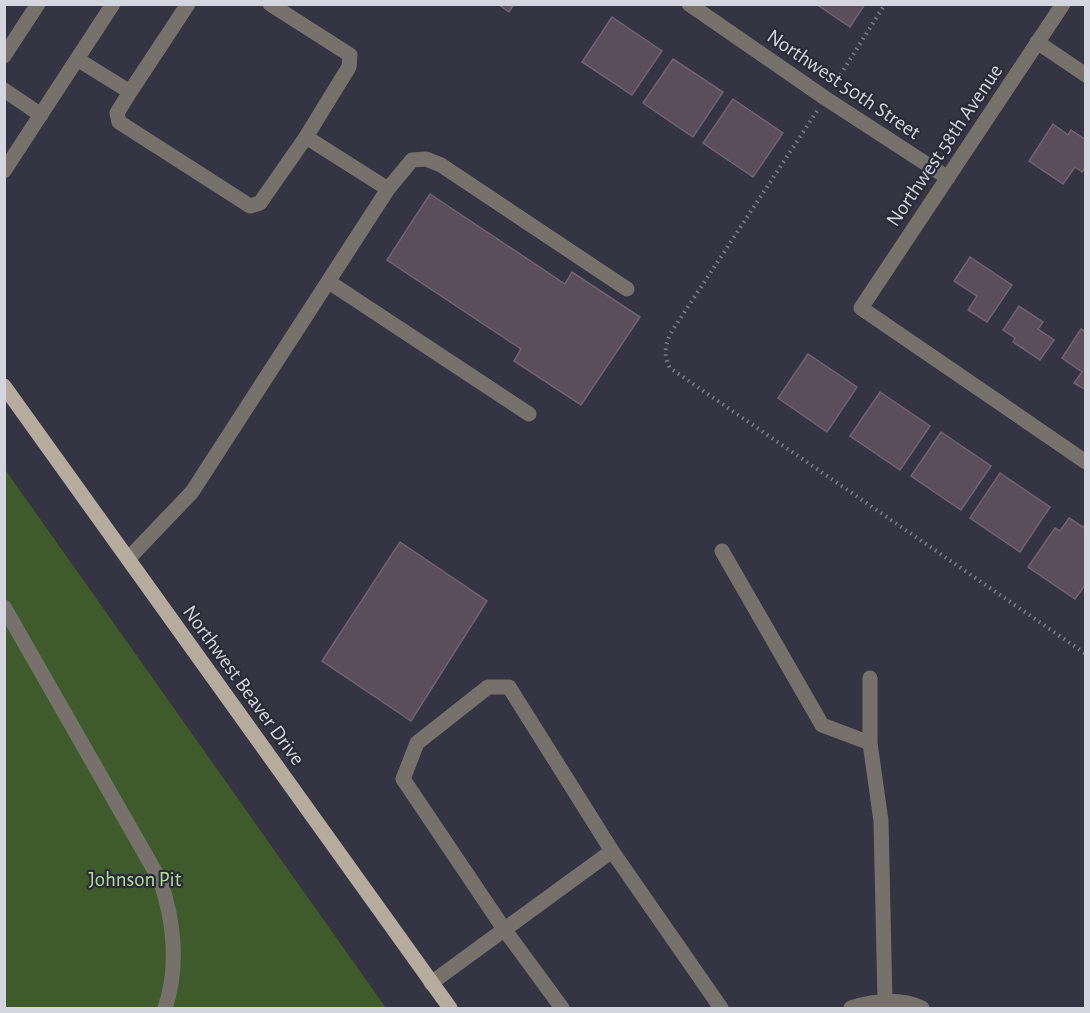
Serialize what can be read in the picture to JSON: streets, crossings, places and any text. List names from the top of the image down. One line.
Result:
{"streets":{"main road":["Northwest Beaver Drive"],"street":["Northwest 50th Street","Northwest 58th Avenue"]},"crossings":[["Northwest 50th Street","Northwest 58th Avenue"]],"parks":["Johnson Pit"]}
